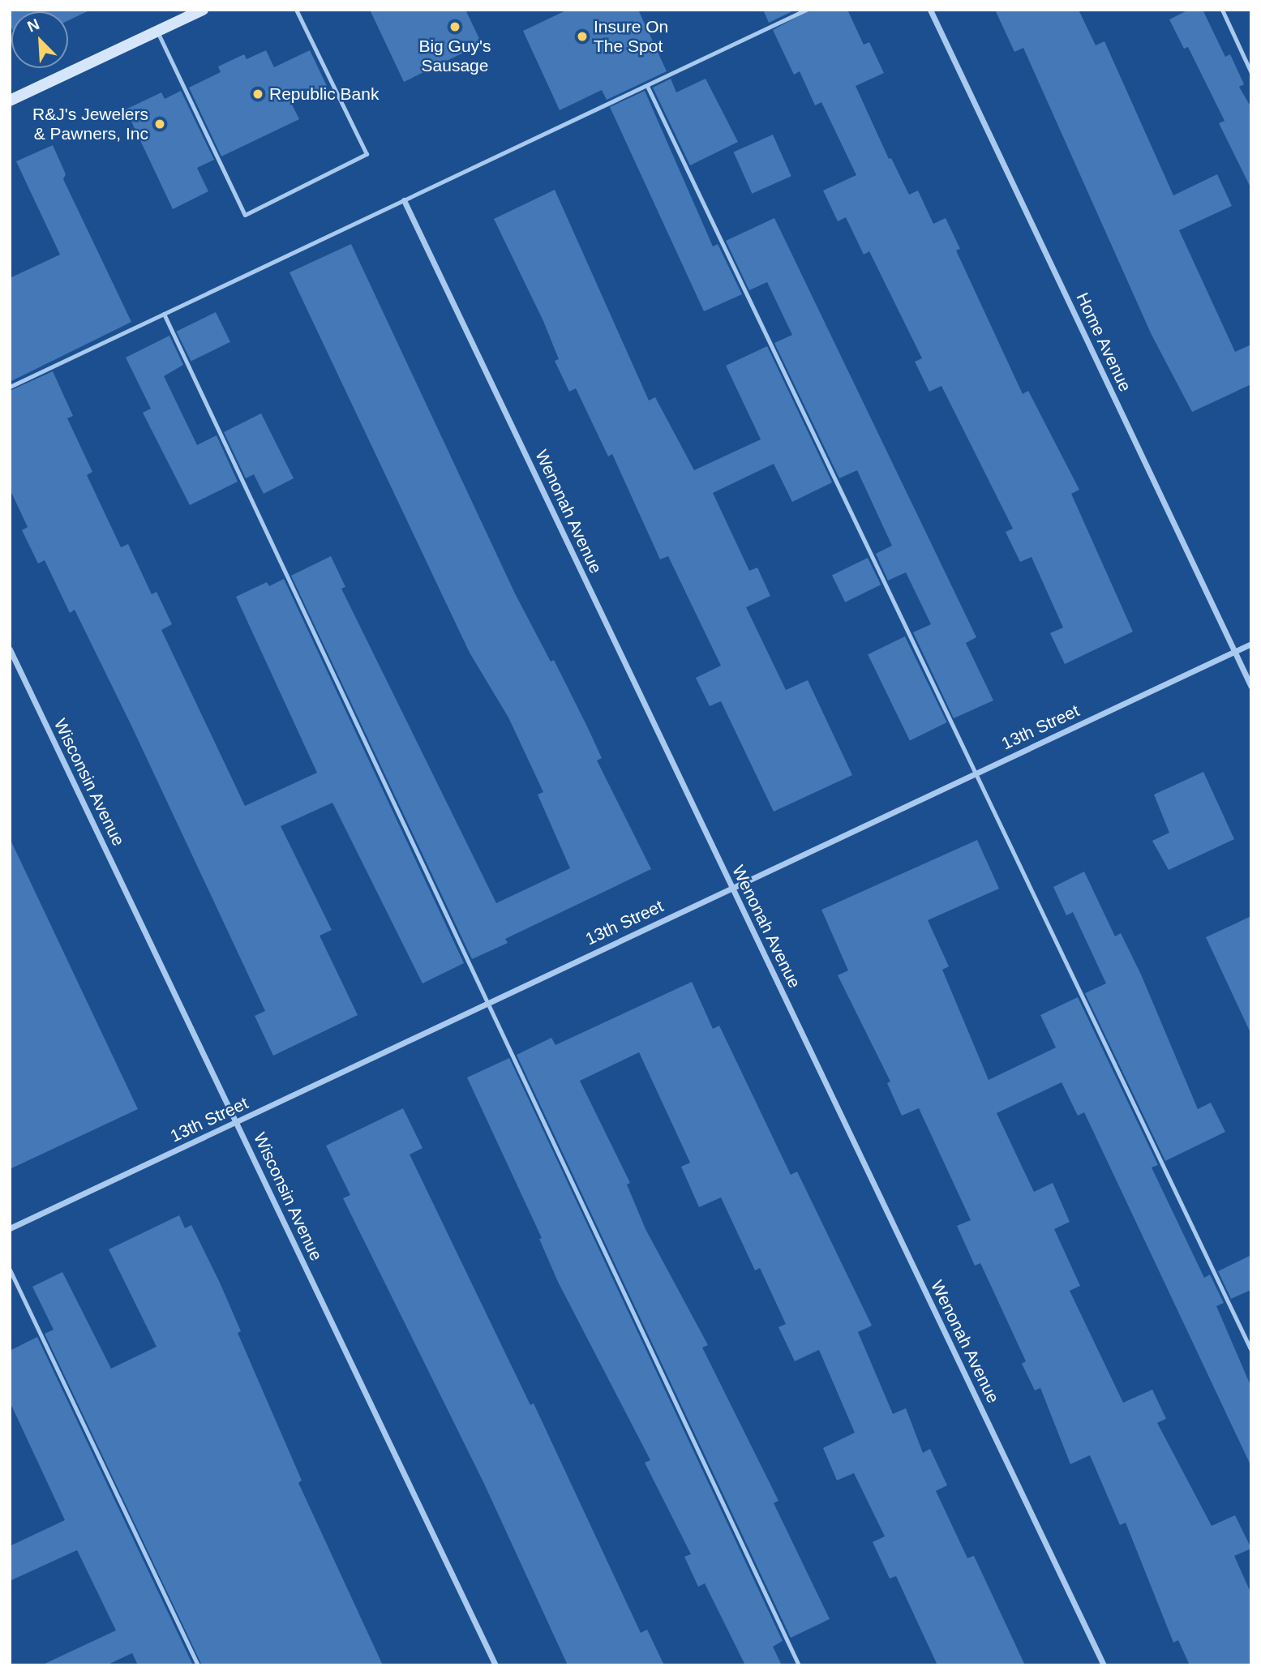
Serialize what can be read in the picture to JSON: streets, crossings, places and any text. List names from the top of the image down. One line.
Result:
{"streets":{"street":["Home Avenue","Wenonah Avenue","13th Street","Wisconsin Avenue"]},"crossings":[["Home Avenue","13th Street"],["Wenonah Avenue","13th Street"],["13th Street","Wisconsin Avenue"]],"places":["Big Guy's Sausage","Insure On The Spot","Republic Bank","R&J's Jewelers & Pawners, Inc"],"north":"top left"}
